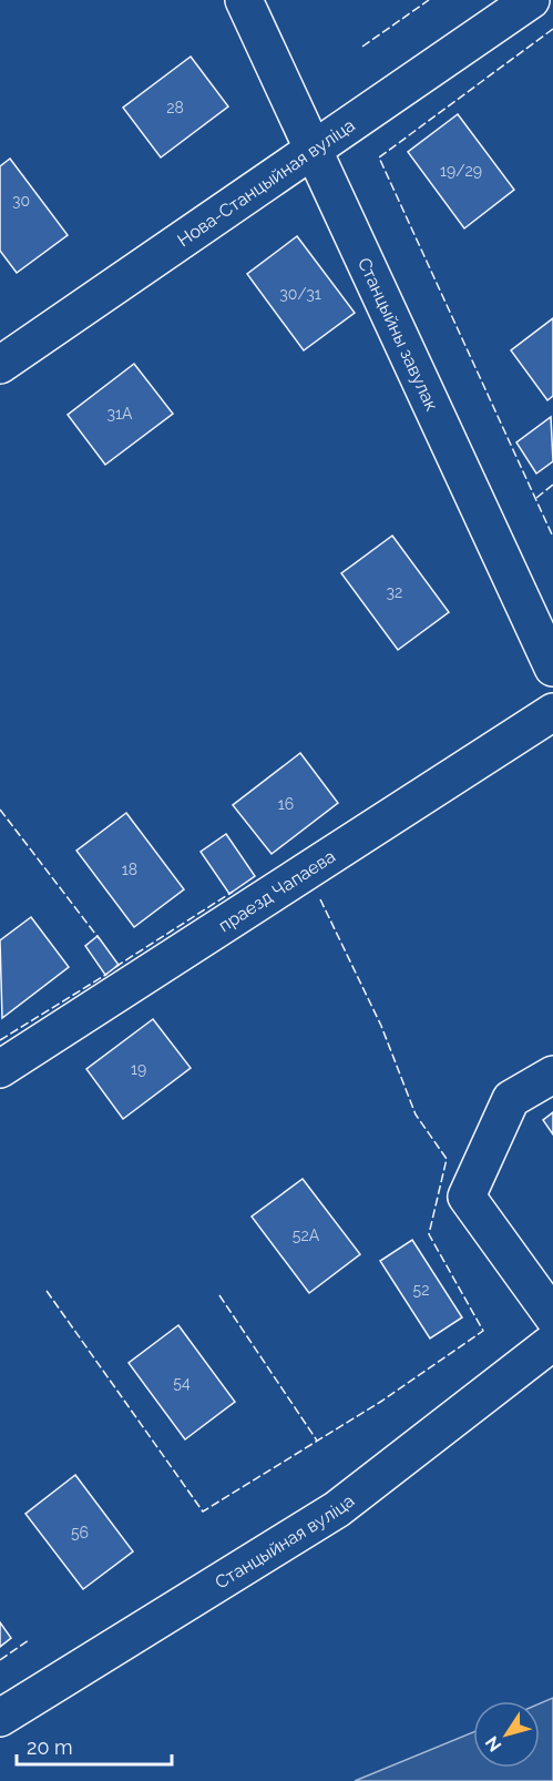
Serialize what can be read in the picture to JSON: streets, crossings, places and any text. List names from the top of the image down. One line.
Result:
{"streets":{"street":["Нова-Станцыйная вуліца","Станцыйны завулак","праезд Чапаева","Станцыйная вуліца"]},"crossings":[["Нова-Станцыйная вуліца","Станцыйны завулак"]],"house_numbers":["28","19/29","30","30/31","31А","32","16","18","19","52А","52","54","56"],"scale_bar":"20 m","north":"bottom left"}
